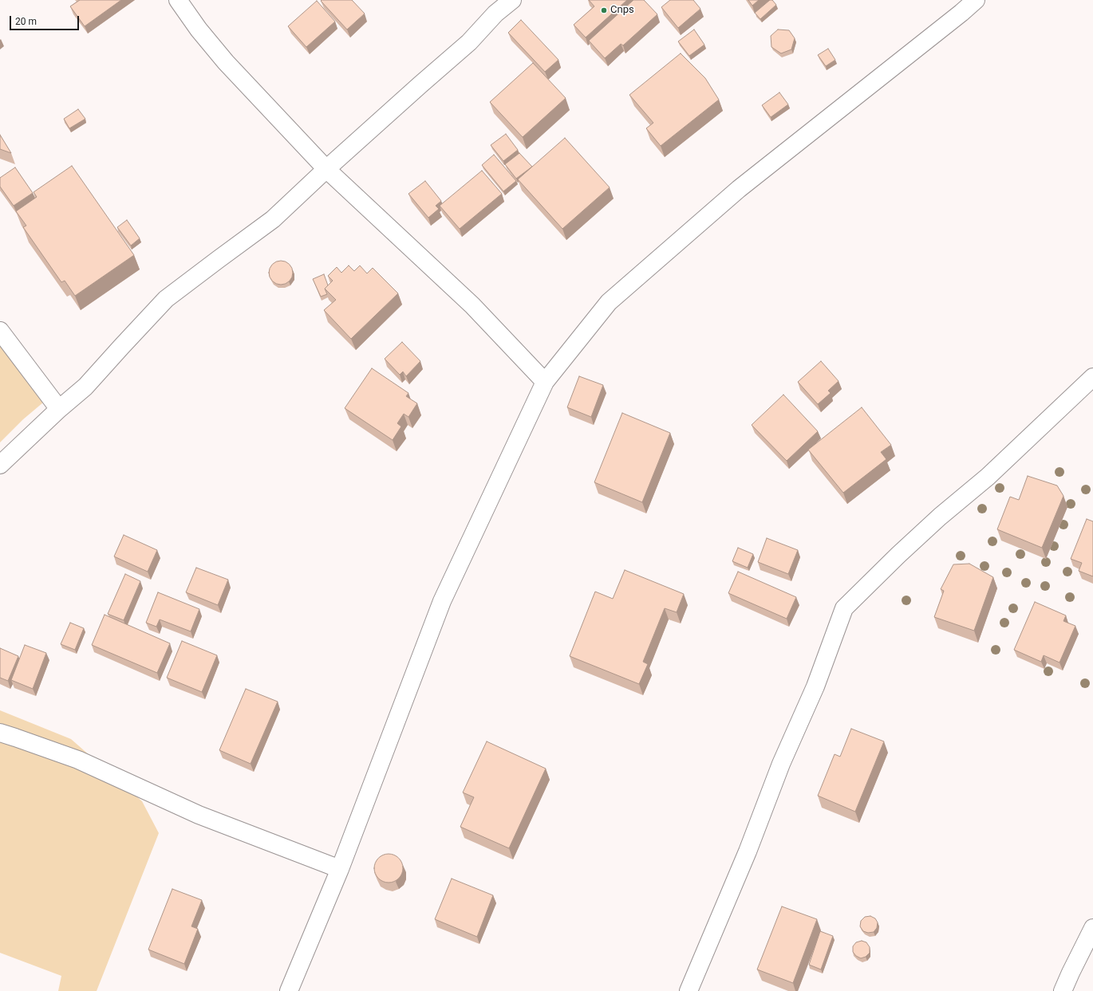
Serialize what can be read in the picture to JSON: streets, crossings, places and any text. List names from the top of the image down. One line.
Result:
{"places":["Cnps"],"scale_bar":"20 m"}
